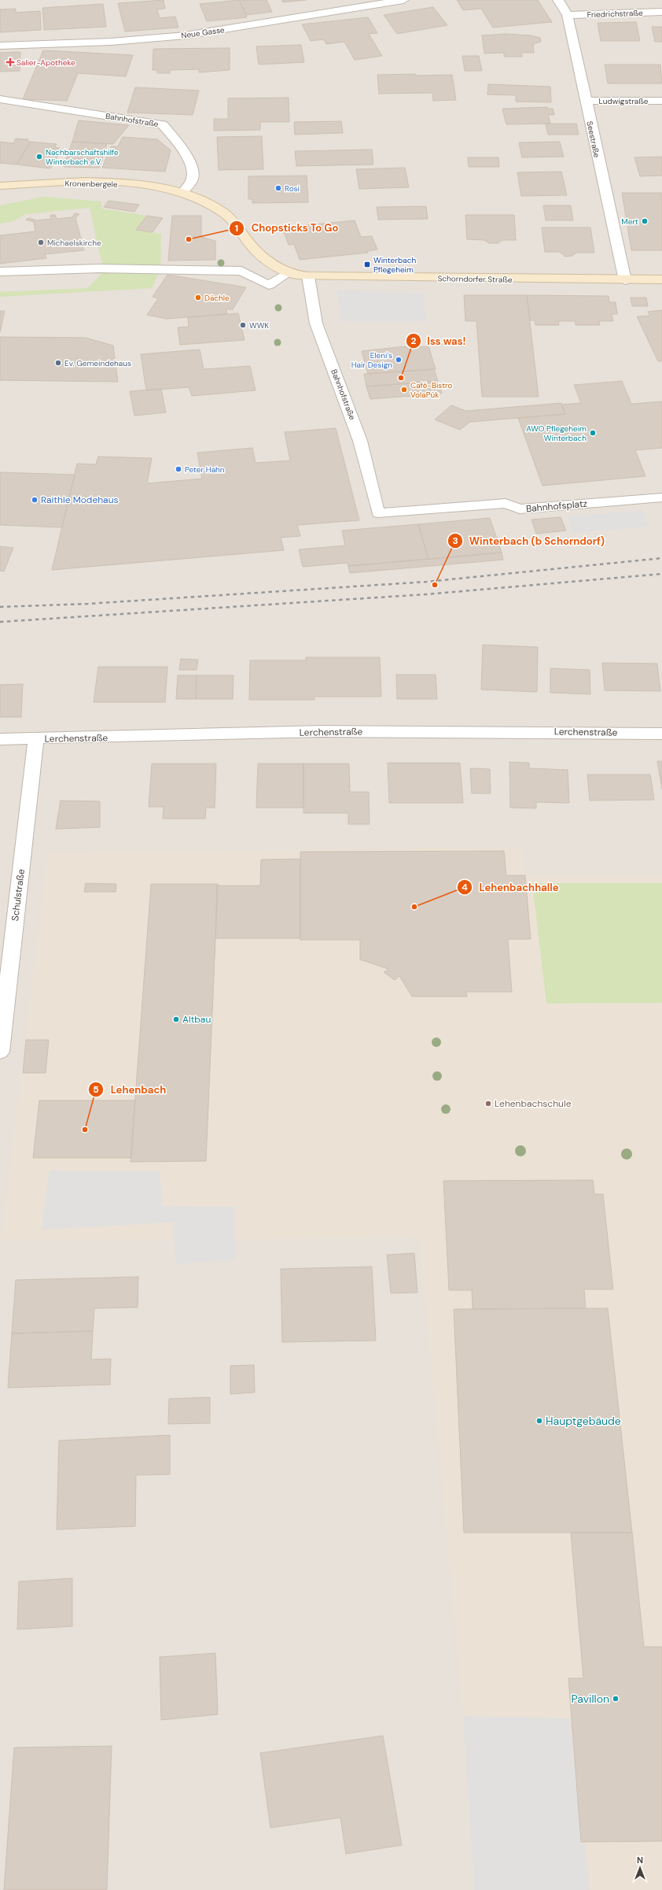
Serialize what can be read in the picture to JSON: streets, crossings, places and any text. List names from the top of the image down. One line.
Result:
{"streets":{"street":["Friedrichstraße","Neue Gasse","Ludwigstraße","Bahnhofstraße","Seestraße","Kronenbergele","Schorndorfer Straße","Bahnhofsplatz","Lerchenstraße","Schulstraße"]},"crossings":[["Friedrichstraße","Seestraße"],["Ludwigstraße","Seestraße"],["Bahnhofstraße","Kronenbergele"],["Bahnhofstraße","Schorndorfer Straße"],["Bahnhofstraße","Bahnhofsplatz"],["Seestraße","Schorndorfer Straße"],["Lerchenstraße","Schulstraße"]],"places":{"health":["Salier-Apotheke"],"other":["Nachbarschaftshilfe Winterbach e.V.","Rosi","Mert","Chopsticks To Go","Michaelskirche","Dächle","WWK","Eleni's Hair Design","Ev. Gemeindehaus","Iss was!","Café-Bistro VolaPük","AWO Pflegeheim Winterbach","Peter Hahn","Raithle Modehaus","Winterbach (b Schorndorf)","Lehenbachhalle","Altbau","Lehenbachschule","Lehenbach","Hauptgebäude","Pavillon"],"transit":["Winterbach Pflegeheim"]},"north":"top"}
